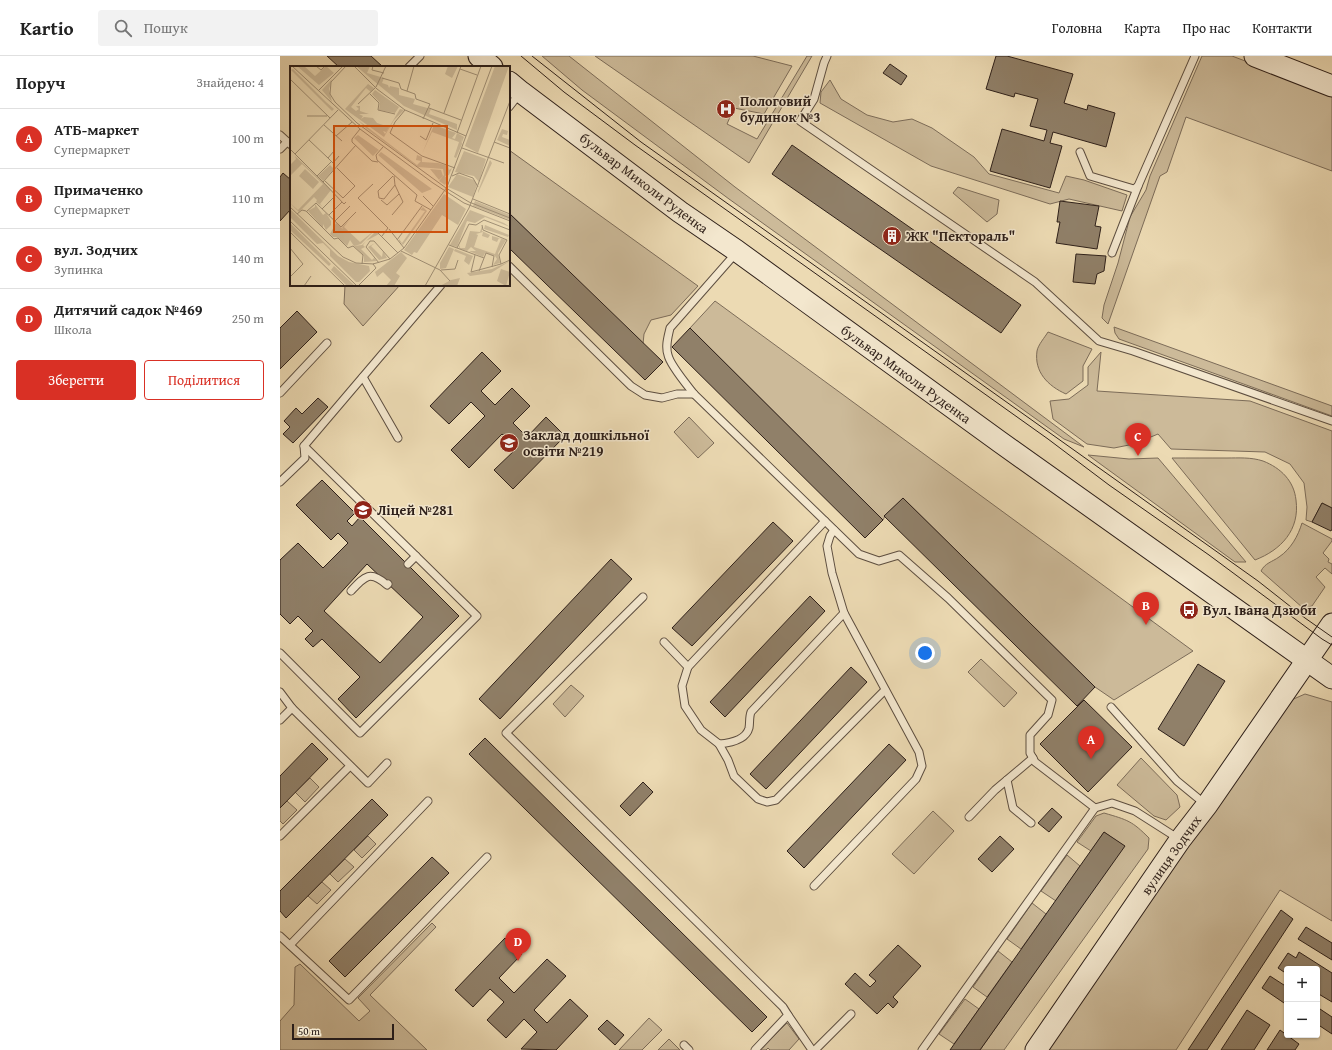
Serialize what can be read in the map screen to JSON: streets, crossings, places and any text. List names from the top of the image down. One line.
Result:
{"streets":{"street":["бульвар Миколи Руденка","вулиця Зодчих"]},"crossings":[["бульвар Миколи Руденка","вулиця Зодчих"]],"places":{"hospital":["Пологовий будинок №3"],"building":["ЖК \"Пектораль\""],"school or university":["Заклад дошкільної освіти №219","Ліцей №281"],"bus stop":["Вул. Івана Дзюби"]},"scale_bar":"50 m","page":{"header":"Kartio","search":"Пошук","nav":["Головна","Карта","Про нас","Контакти"],"heading":["Поруч","Знайдено: 4"],"list":[{"mark":"A","name":"АТБ-маркет","note":"Супермаркет","value":"100 m"},{"mark":"B","name":"Примаченко","note":"Супермаркет","value":"110 m"},{"mark":"C","name":"вул. Зодчих","note":"Зупинка","value":"140 m"},{"mark":"D","name":"Дитячий садок №469","note":"Школа","value":"250 m"}],"buttons":["Зберегти","Поділитися"],"pins":["C","B","A","D"],"map_buttons":["+","−"],"scale":"50 m"}}
